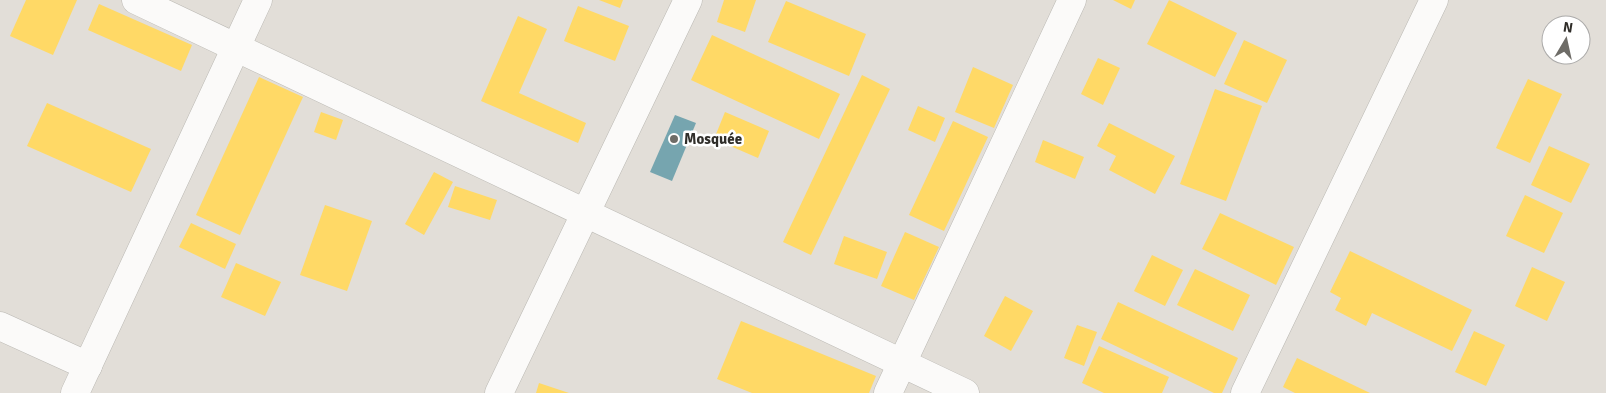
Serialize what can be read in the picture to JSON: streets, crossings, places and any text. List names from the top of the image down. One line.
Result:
{"places":["Mosquée"],"north":"top"}
